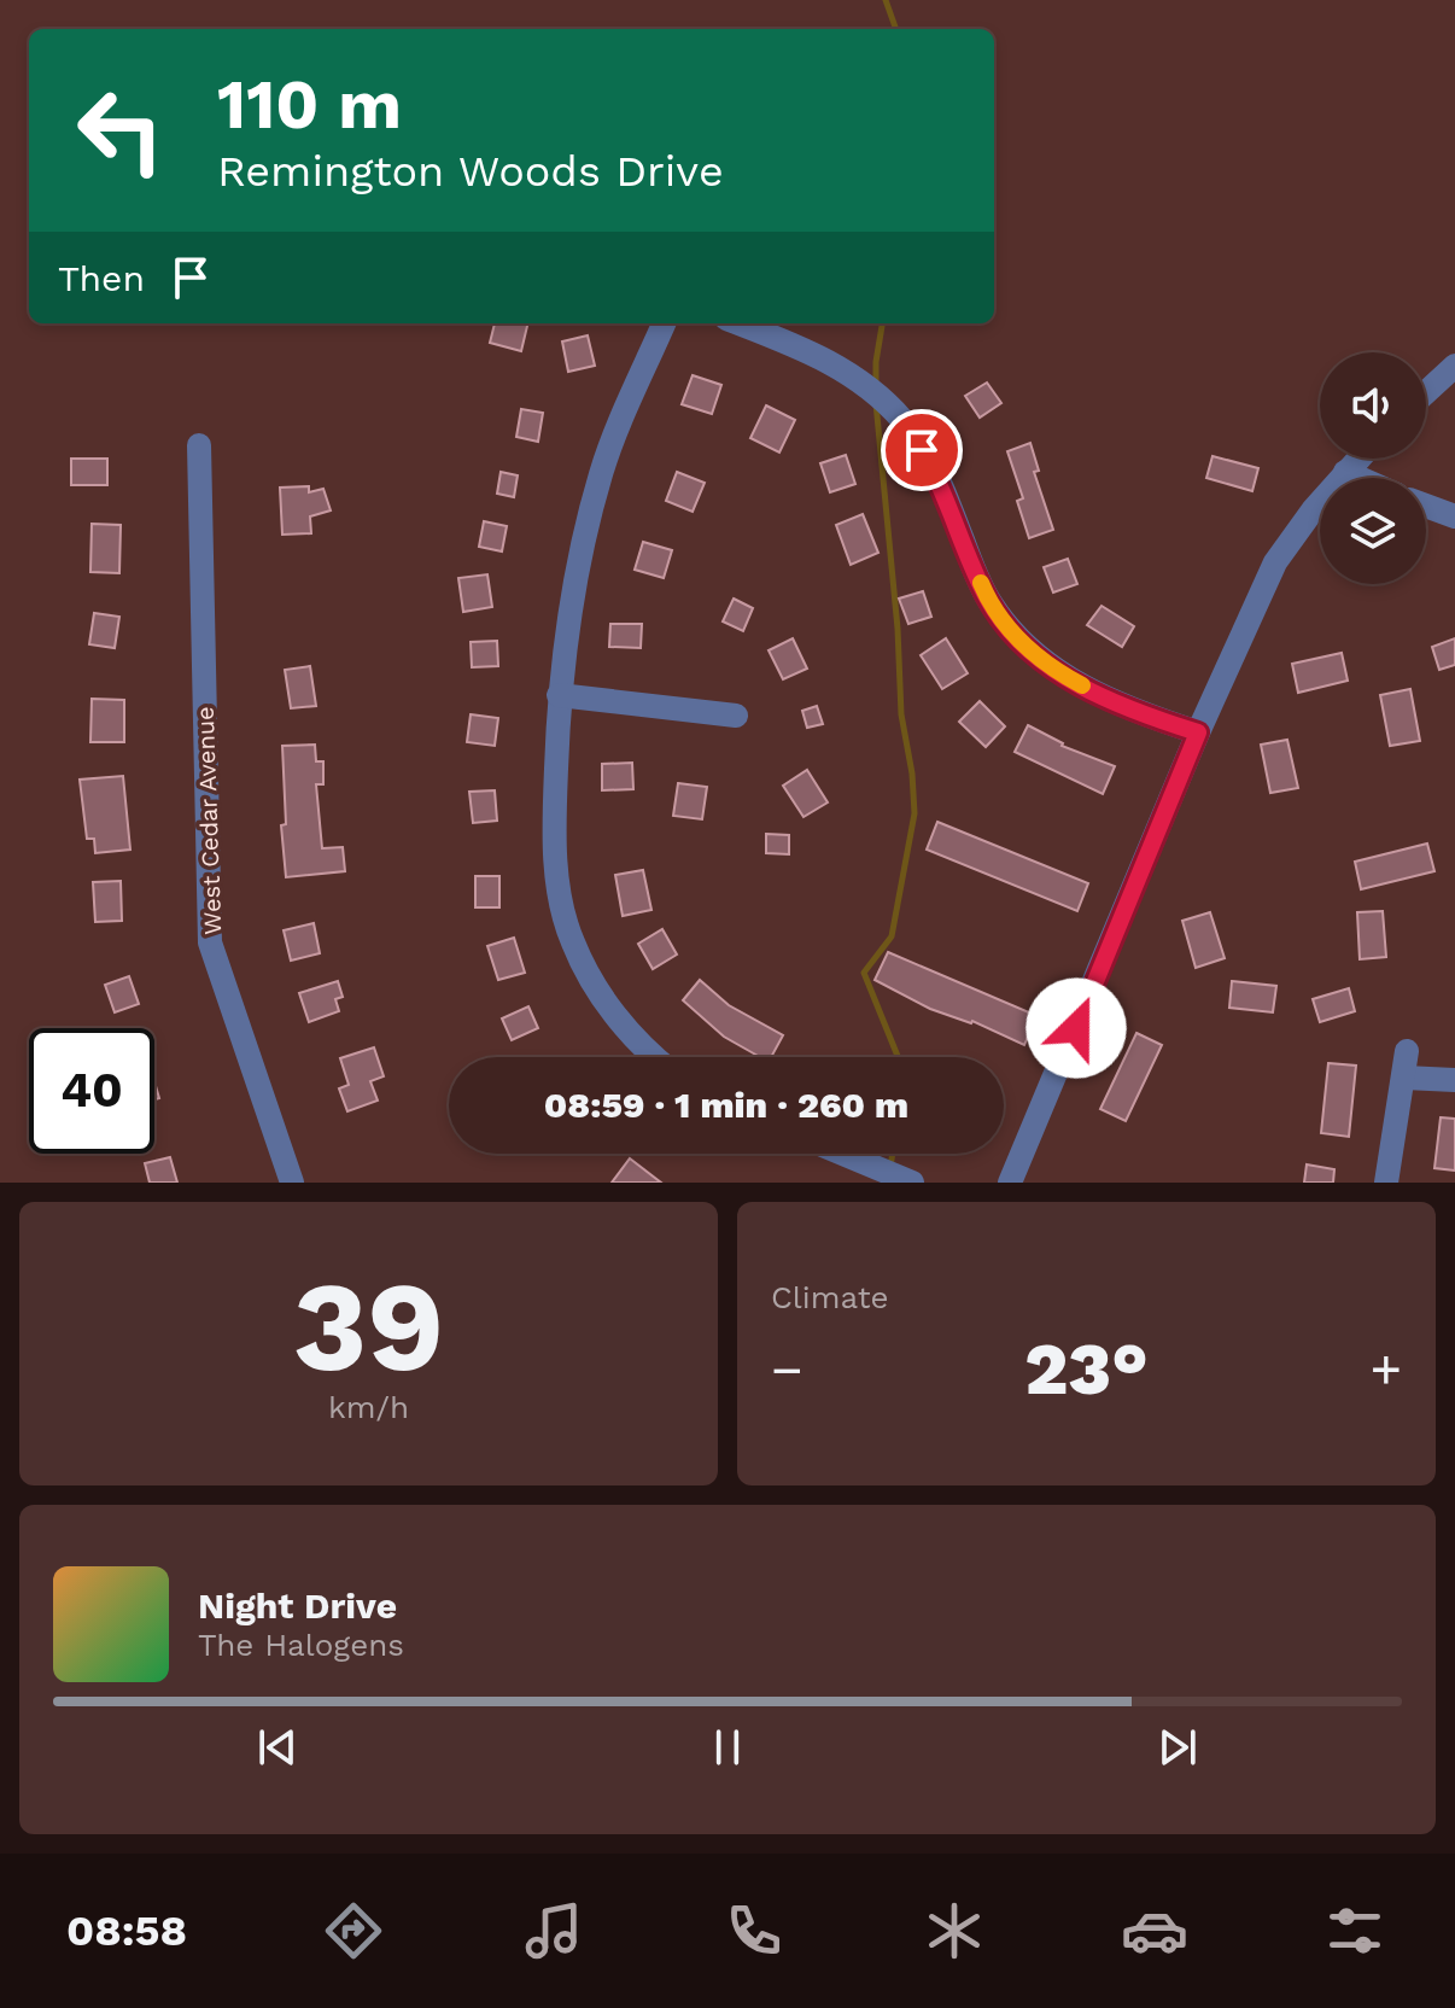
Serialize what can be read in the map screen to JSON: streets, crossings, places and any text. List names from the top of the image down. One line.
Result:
{"streets":{"street":["West Cedar Avenue"]},"page":{"turn":["110 m","Remington Woods Drive"],"then":"Then","limit":"40","trip":"08:59 · 1 min · 260 m","tile":[["39","km/h"],"Climate"],"heat":["−","23°","+"],"song":["Night Drive","The Halogens"],"tabs":"08:58"}}
